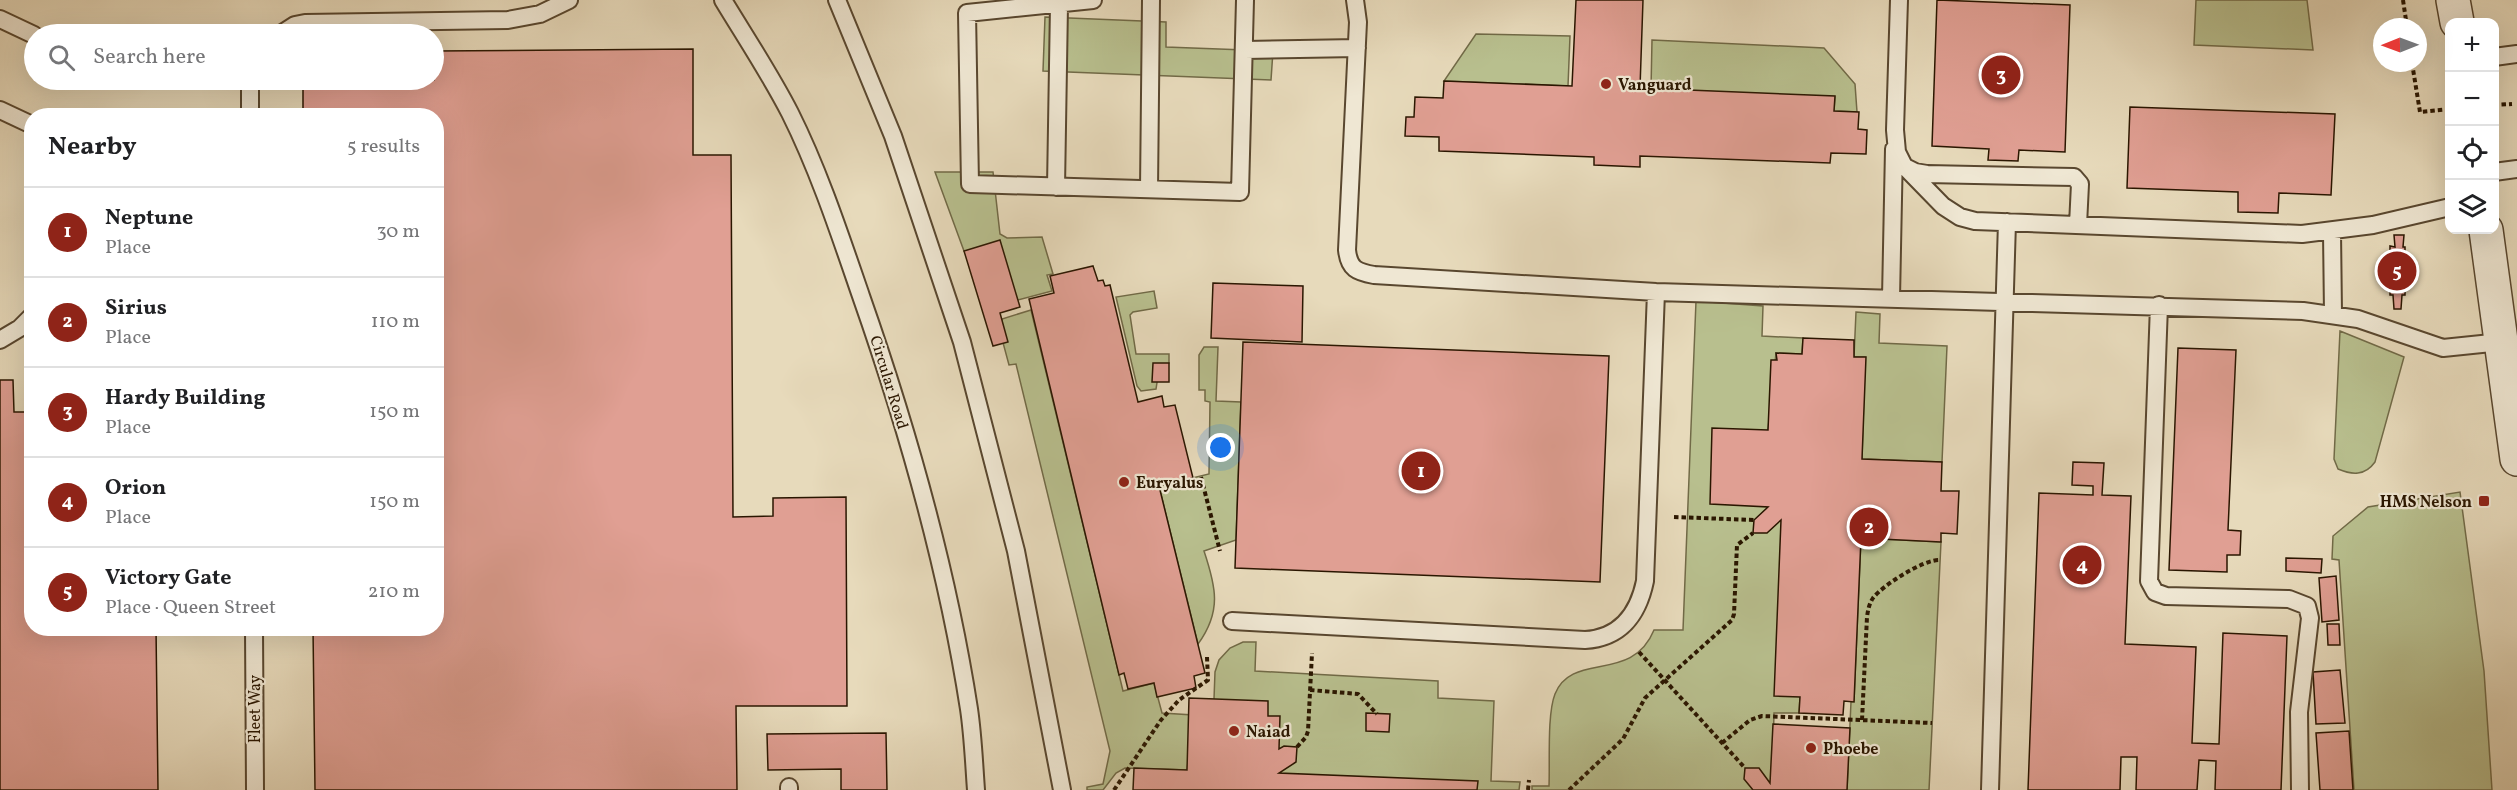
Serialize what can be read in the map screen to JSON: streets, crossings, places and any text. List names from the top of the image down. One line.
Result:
{"streets":{"lane":["Circular Road","Fleet Way"]},"places":{"other":["Vanguard","Euryalus","Naiad","Phoebe"],"transit":["HMS Nelson"]},"north":"left","page":{"map_buttons":["+","−"],"search":"Search here","pins":["3","5","1","2","4"],"heading":["Nearby","5 results"],"list":[{"mark":"1","name":"Neptune","note":"Place","value":"30 m"},{"mark":"2","name":"Sirius","note":"Place","value":"110 m"},{"mark":"3","name":"Hardy Building","note":"Place","value":"150 m"},{"mark":"4","name":"Orion","note":"Place","value":"150 m"},{"mark":"5","name":"Victory Gate","note":"Place · Queen Street","value":"210 m"}]}}
